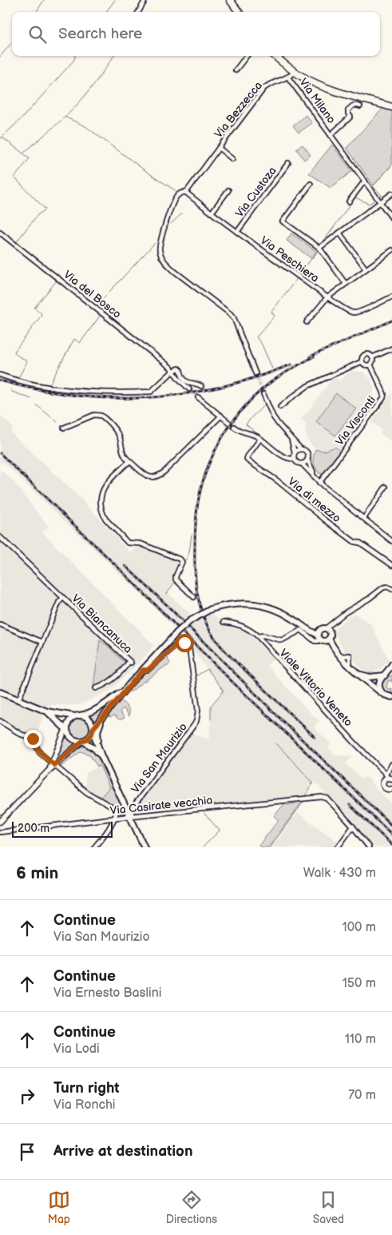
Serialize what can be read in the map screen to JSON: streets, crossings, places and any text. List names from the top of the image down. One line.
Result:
{"streets":{"street":["Via Milano","Via Bezzecca","Via Custoza","Via Peschiera","Via del Bosco","Via Visconti","Via di mezzo","Via Biancanuca","Viale Vittorio Veneto","Via San Maurizio","Via Casirate vecchia"]},"crossings":[["Via Milano","Via Bezzecca"],["Via Custoza","Via Peschiera"],["Via San Maurizio","Via Casirate vecchia"]],"scale_bar":"200 m","page":{"search":"Search here","scale":"200 m","heading":["6 min","Walk · 430 m"],"list":[["Continue","Via San Maurizio","100 m"],["Continue","Via Ernesto Baslini","150 m"],["Continue","Via Lodi","110 m"],["Turn right","Via Ronchi","70 m"],"Arrive at destination"],"nav":["Map","Directions","Saved"]}}
